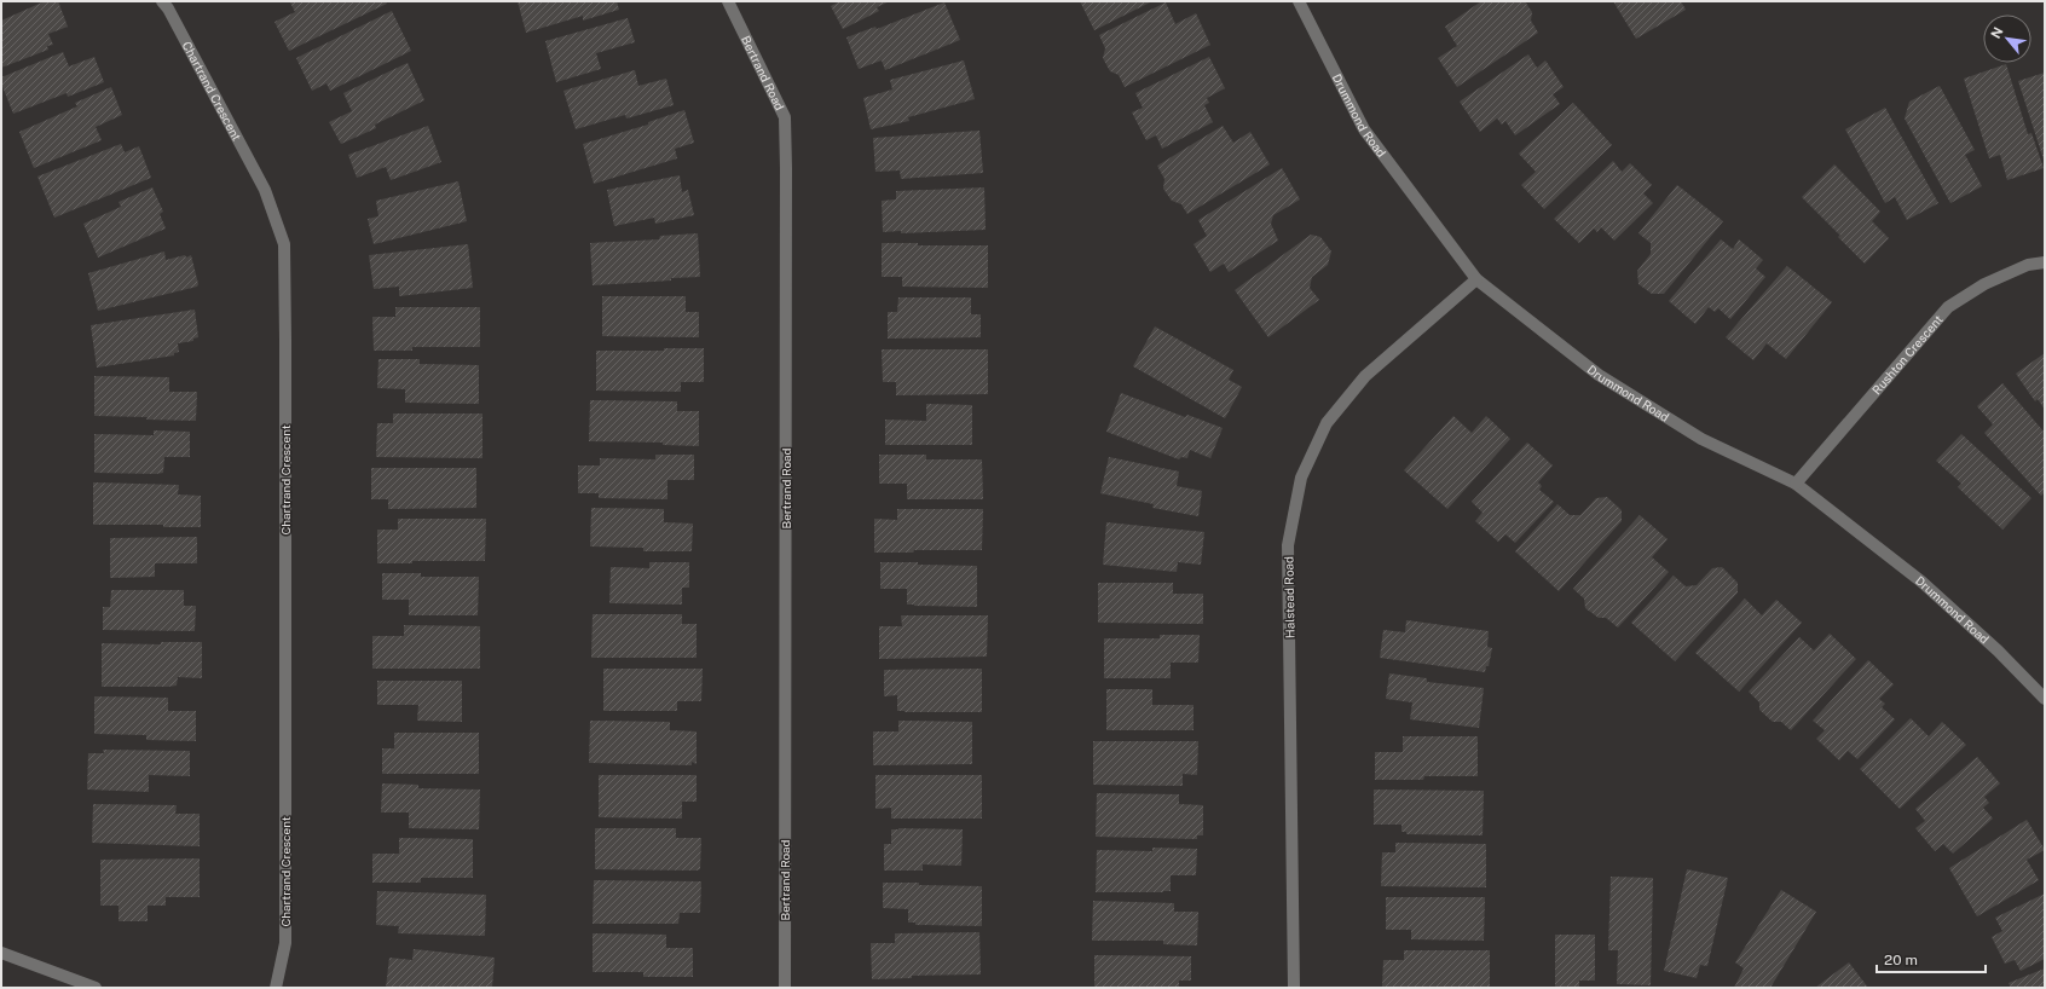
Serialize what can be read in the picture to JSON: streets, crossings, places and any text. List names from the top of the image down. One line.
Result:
{"streets":{"street":["Bertrand Road","Chartrand Crescent","Drummond Road","Rushton Crescent","Halstead Road"]},"crossings":[["Drummond Road","Rushton Crescent"],["Drummond Road","Halstead Road"]],"scale_bar":"20 m","north":"top left"}
